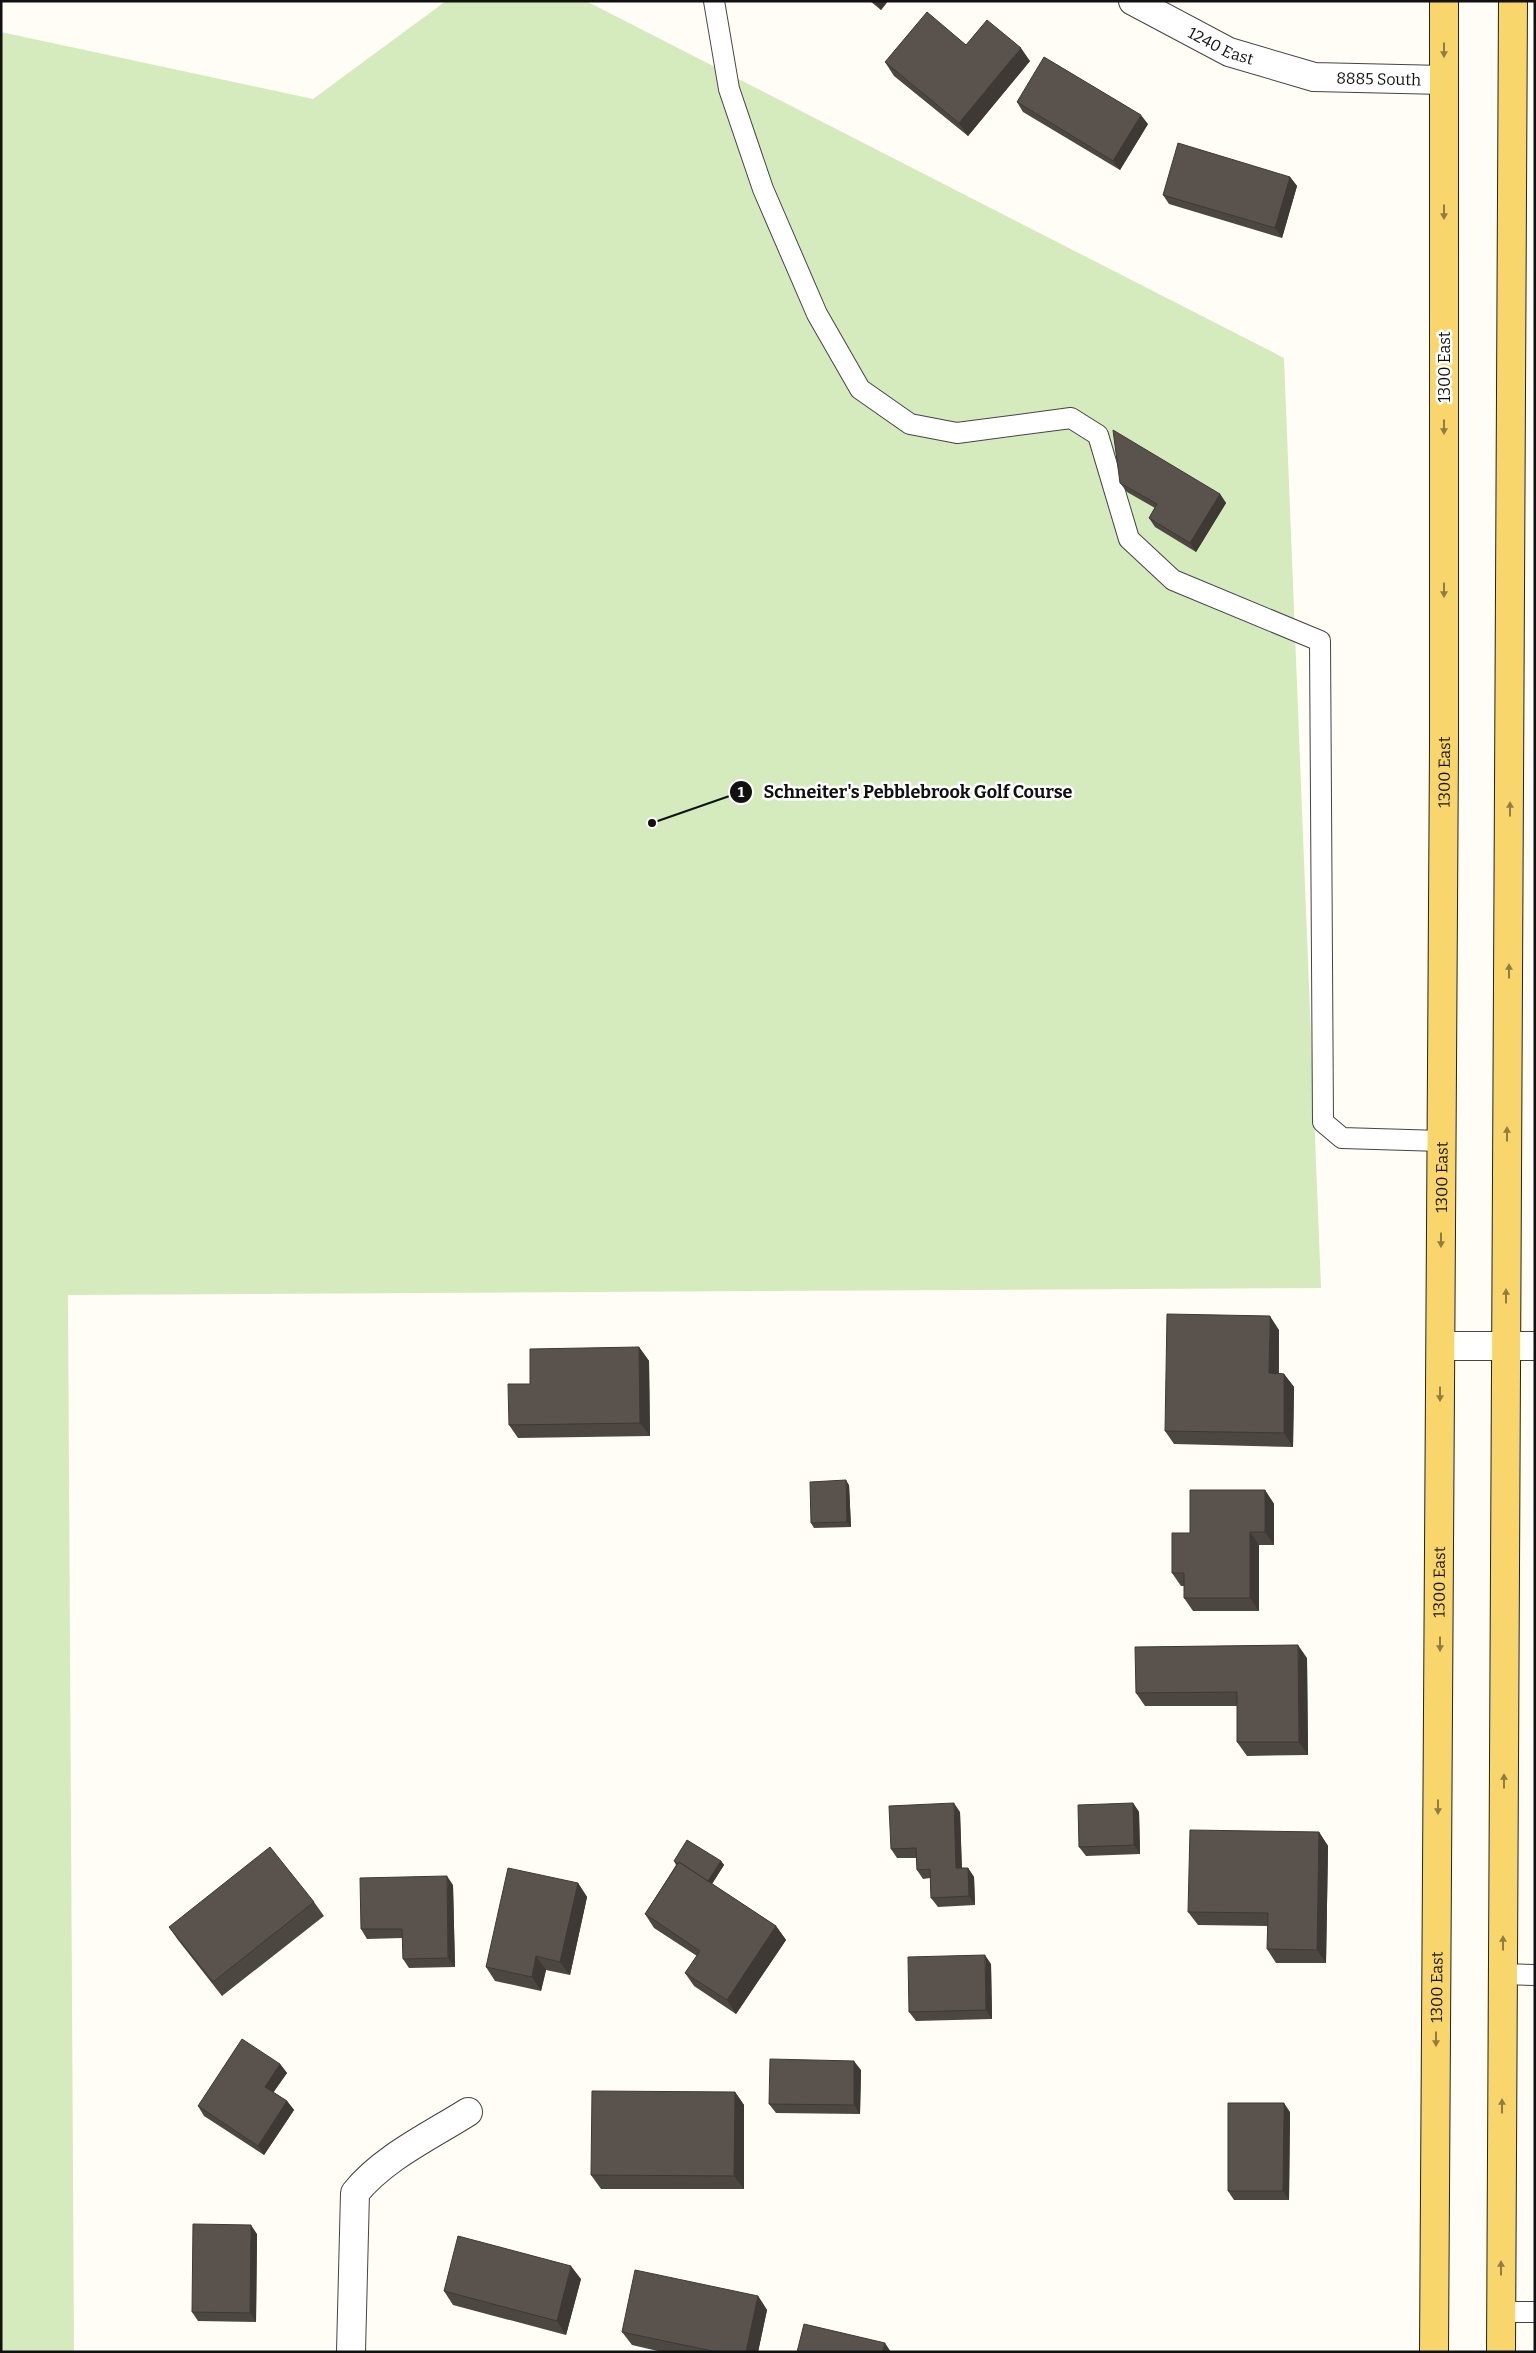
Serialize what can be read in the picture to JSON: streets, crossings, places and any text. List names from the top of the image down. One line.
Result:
{"streets":{"main road":["1300 East"],"street":["1240 East","8885 South"]},"crossings":[["1240 East","8885 South"],["8885 South","1300 East"]],"places":["Schneiter's Pebblebrook Golf Course"]}
